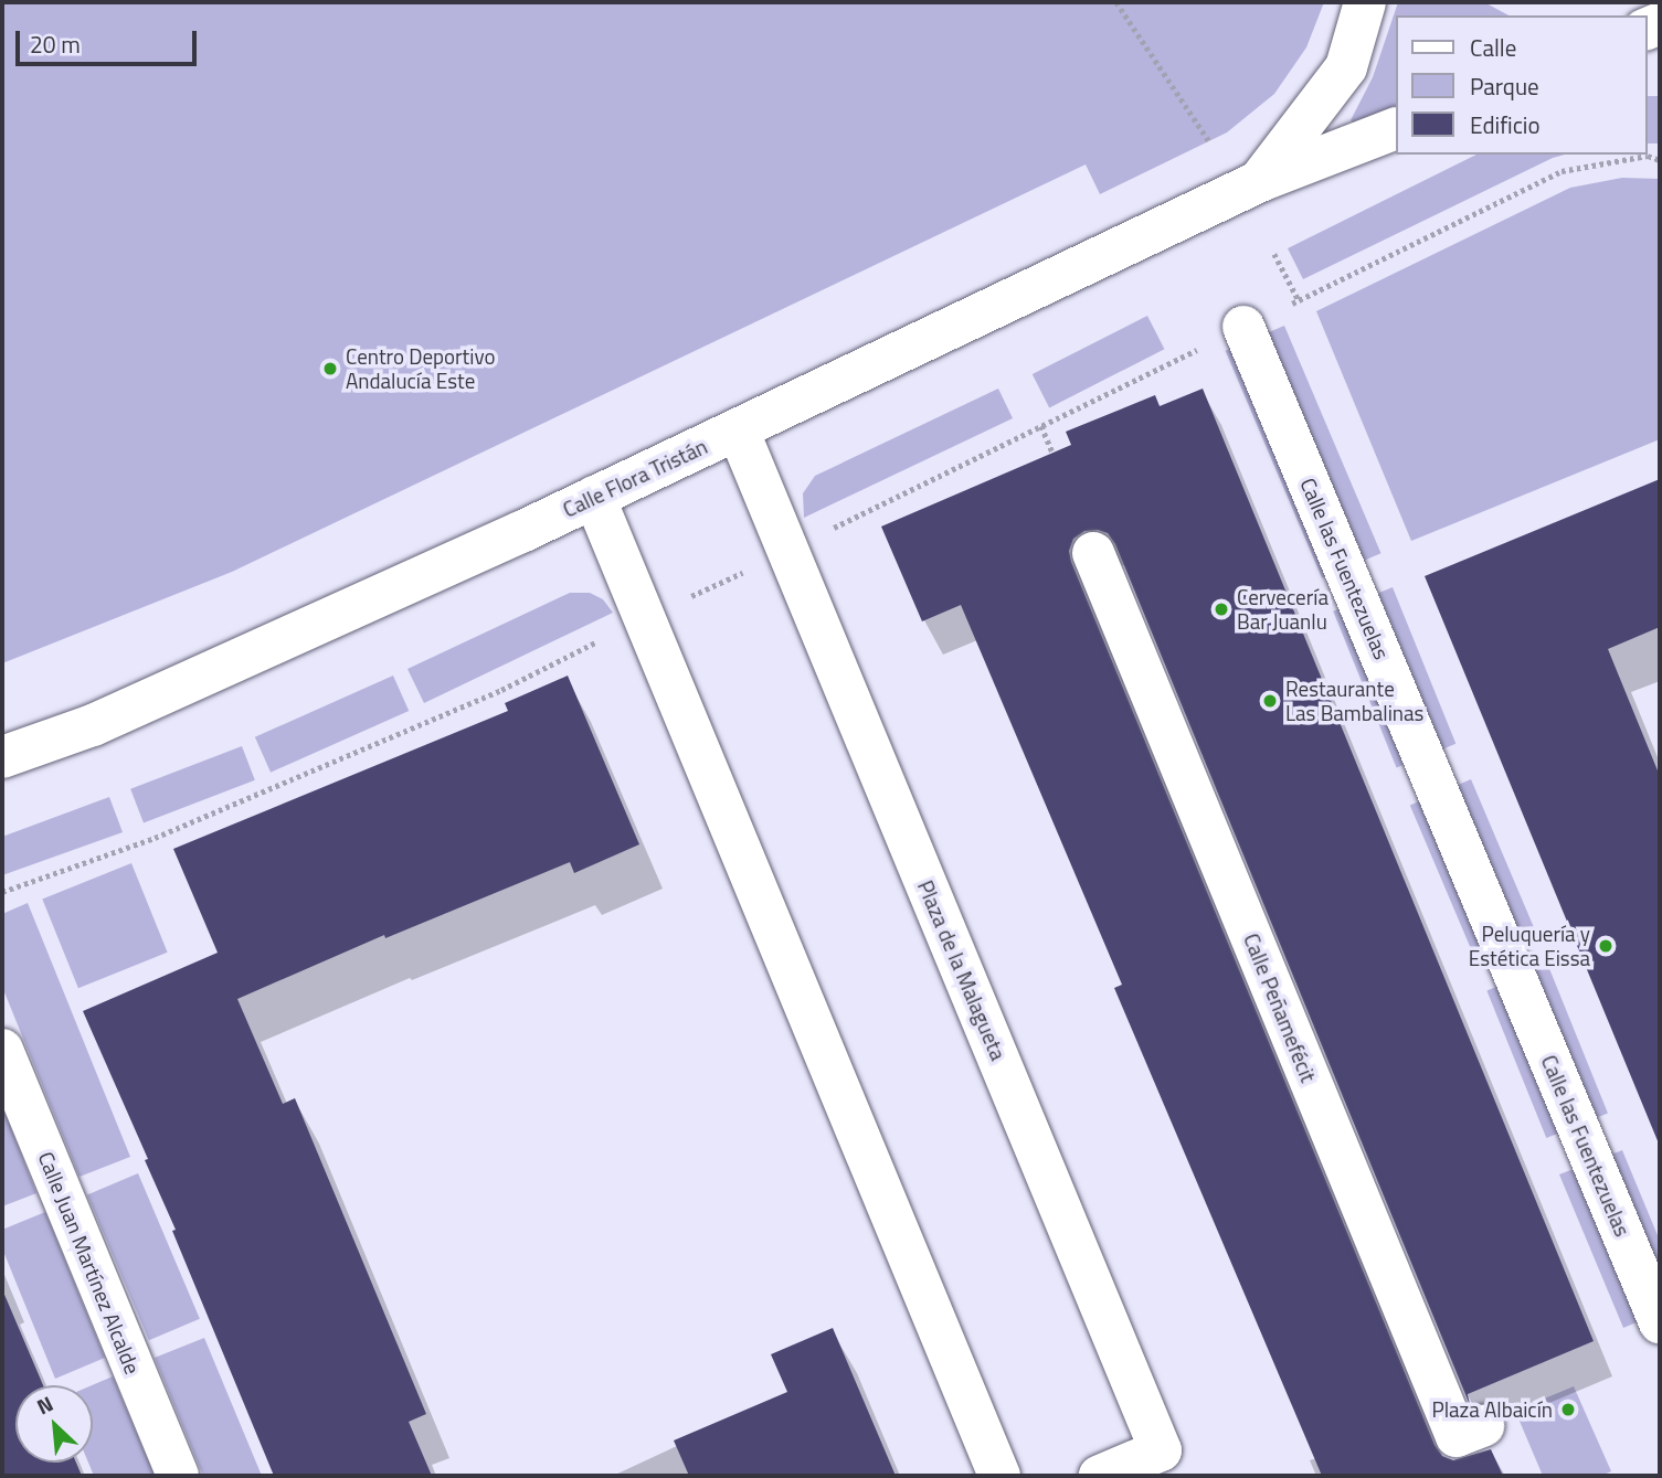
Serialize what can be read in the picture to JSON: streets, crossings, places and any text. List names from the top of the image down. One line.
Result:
{"streets":{"street":["Calle Flora Tristán","Calle las Fuentezuelas","Plaza de la Malagueta","Calle Peñamefécit","Calle Juan Martínez Alcalde"]},"crossings":[["Calle Flora Tristán","Plaza de la Malagueta"]],"places":["Centro Deportivo Andalucía Este","Cervecería Bar Juanlu","Restaurante Las Bambalinas","Peluquería y Estética Eissa","Plaza Albaicín"],"legend":["Calle","Parque","Edificio"],"scale_bar":"20 m","north":"top left"}
